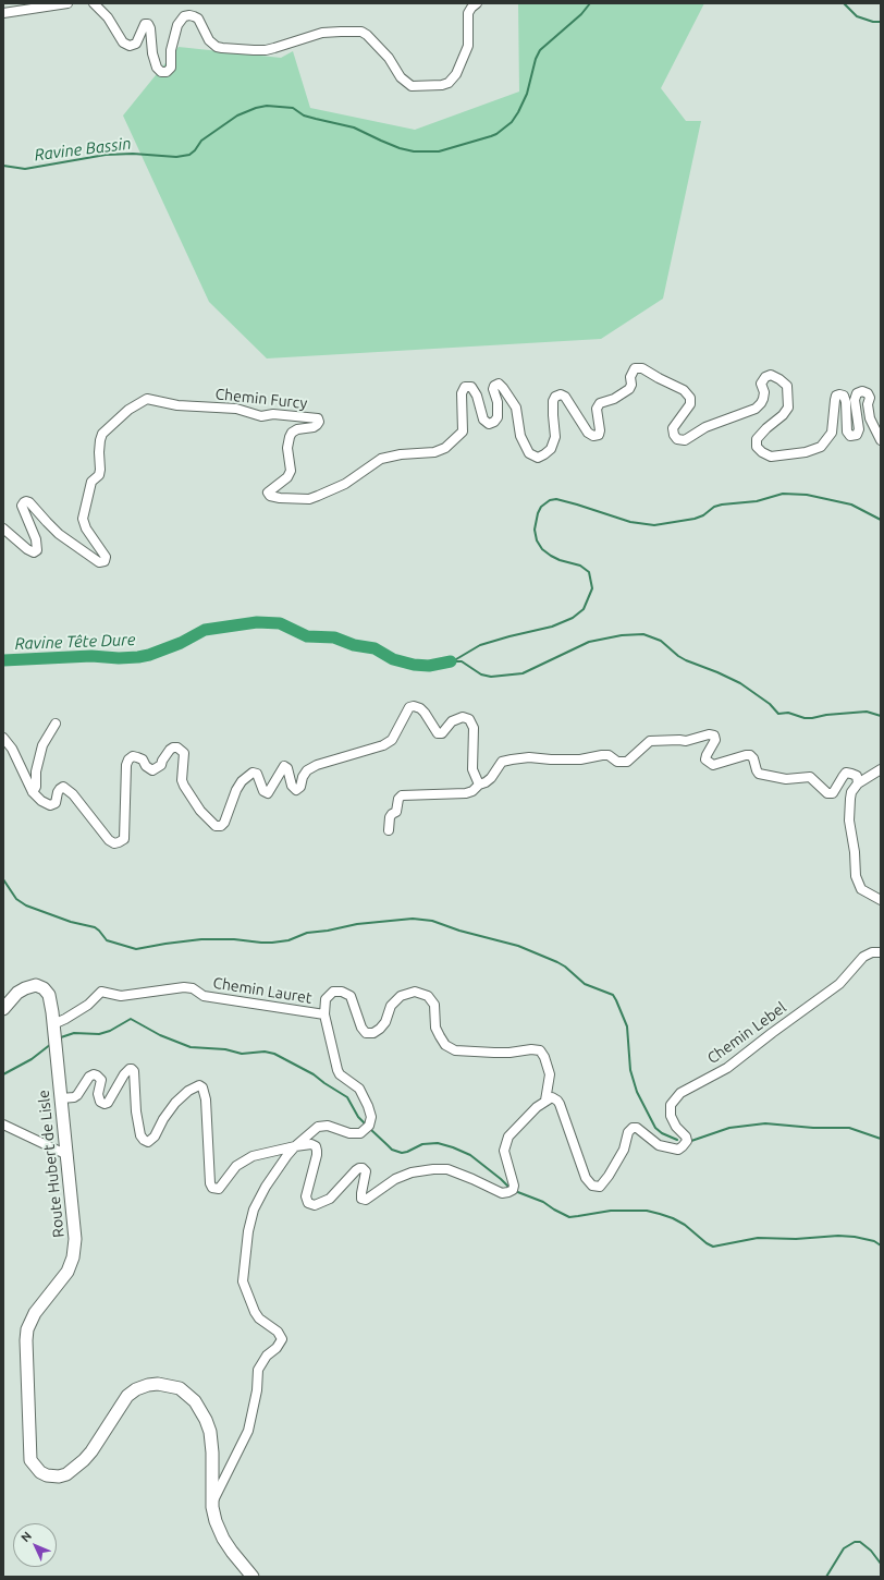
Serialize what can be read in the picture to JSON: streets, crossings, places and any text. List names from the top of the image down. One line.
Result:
{"streets":{"main road":["Route Hubert de Lisle"],"street":["Chemin Furcy","Chemin Lauret","Chemin Lebel"]},"crossings":[["Chemin Lauret","Chemin Lebel"],["Chemin Lauret","Route Hubert de Lisle"]],"water":["Ravine Bassin","Ravine Tête Dure"],"north":"top left"}
